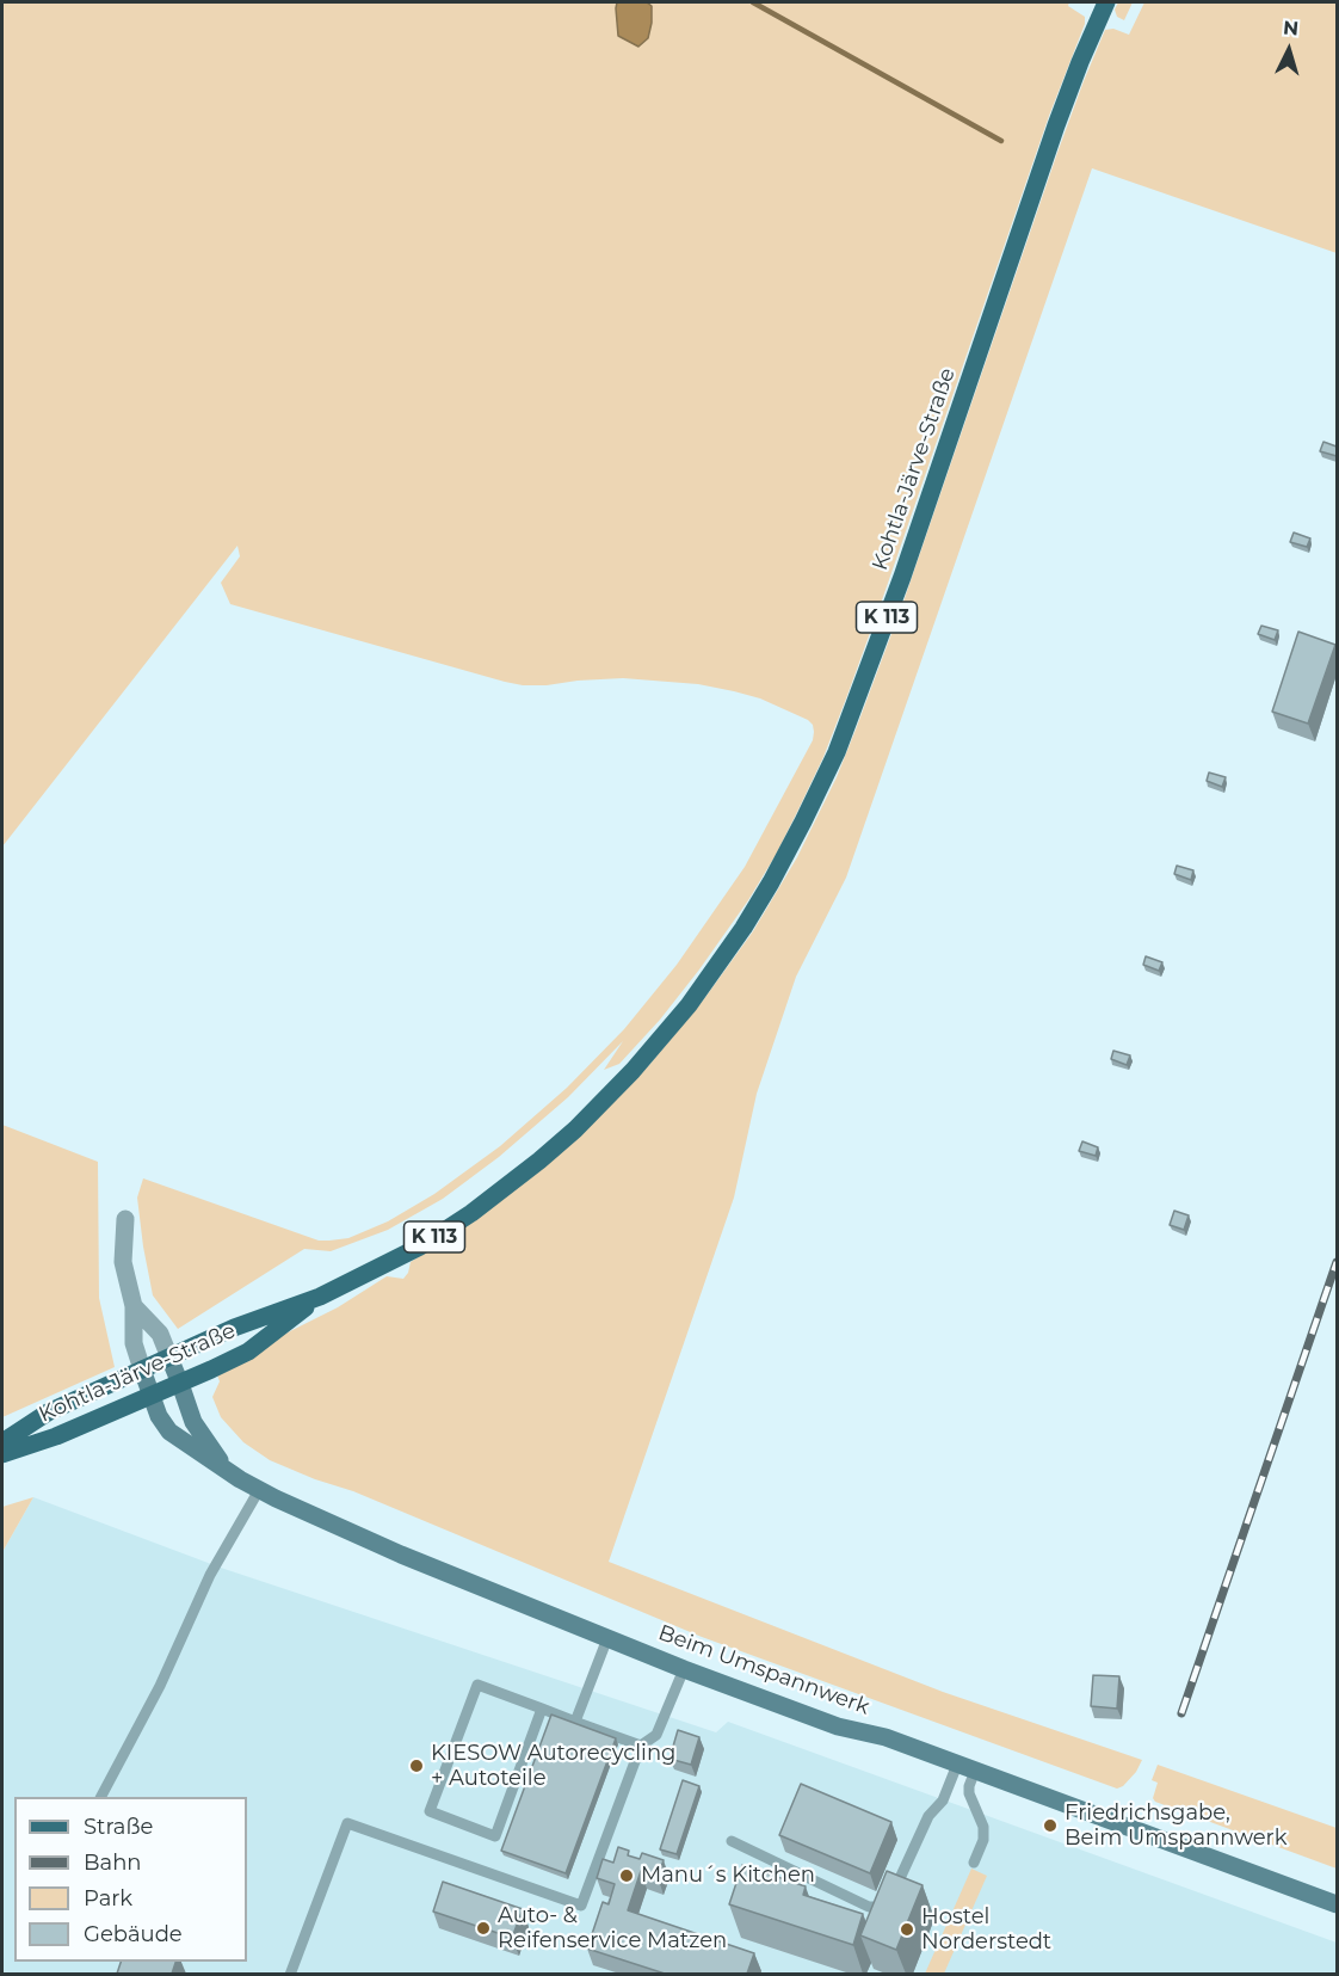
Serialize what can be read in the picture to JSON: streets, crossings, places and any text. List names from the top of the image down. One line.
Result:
{"streets":{"main road":["Kohtla-Järve-Straße","K 113"],"street":["Beim Umspannwerk"]},"crossings":[["Kohtla-Järve-Straße","Beim Umspannwerk"]],"places":["KIESOW Autorecycling + Autoteile","Friedrichsgabe, Beim Umspannwerk","Manu´s Kitchen","Auto- & Reifenservice Matzen","Hostel Norderstedt"],"legend":["Straße","Bahn","Park","Gebäude"],"north":"top"}
